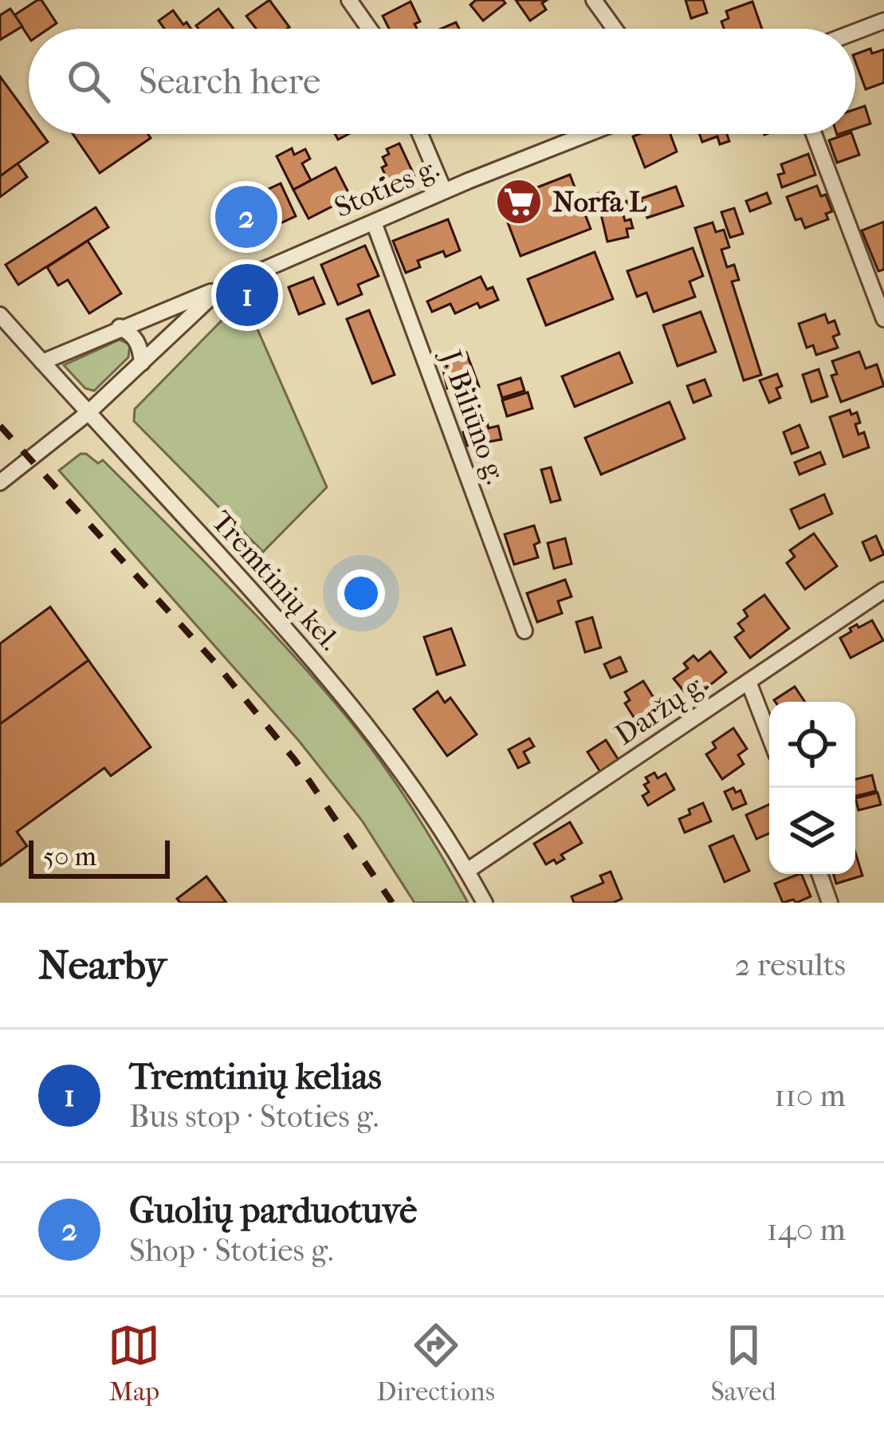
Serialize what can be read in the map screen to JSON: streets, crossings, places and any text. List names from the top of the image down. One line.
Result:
{"streets":{"street":["Stoties g.","J. Biliūno g.","Tremtinių kel.","Daržų g."]},"crossings":[["Stoties g.","J. Biliūno g."],["Stoties g.","Tremtinių kel."],["Tremtinių kel.","Daržų g."]],"places":{"supermarket":["Norfa L"]},"scale_bar":"50 m","page":{"search":"Search here","pins":["2","1"],"scale":"50 m","heading":["Nearby","2 results"],"list":[{"mark":"1","name":"Tremtinių kelias","note":"Bus stop · Stoties g.","value":"110 m"},{"mark":"2","name":"Guolių parduotuvė","note":"Shop · Stoties g.","value":"140 m"}],"nav":["Map","Directions","Saved"]}}
